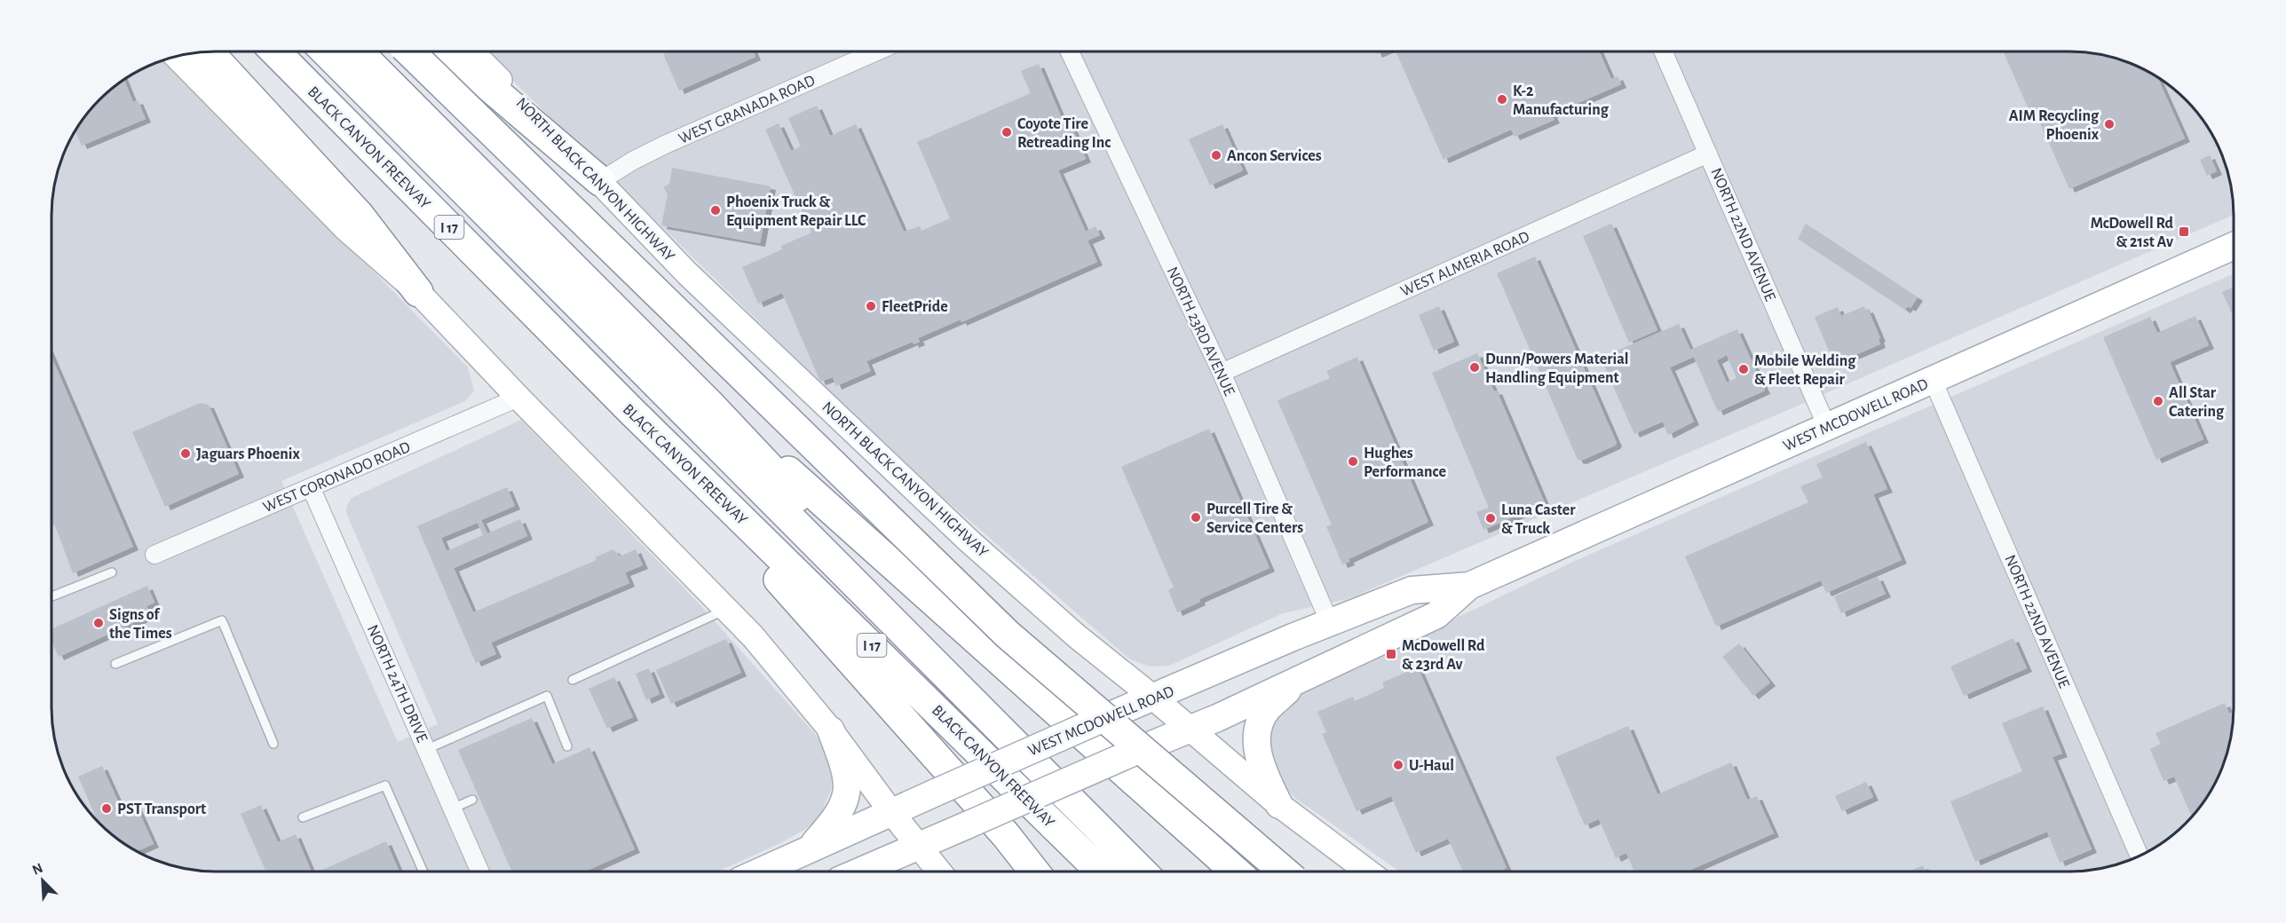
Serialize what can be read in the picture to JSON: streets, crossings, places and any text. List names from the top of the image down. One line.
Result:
{"streets":{"highway":["BLACK CANYON FREEWAY","I 17"],"main road":["NORTH BLACK CANYON HIGHWAY","WEST MCDOWELL ROAD"],"street":["WEST GRANADA ROAD","NORTH 22ND AVENUE","WEST ALMERIA ROAD","NORTH 23RD AVENUE","WEST CORONADO ROAD","NORTH 24TH DRIVE"]},"crossings":[["WEST GRANADA ROAD","NORTH BLACK CANYON HIGHWAY"],["NORTH BLACK CANYON HIGHWAY","WEST MCDOWELL ROAD"],["NORTH 22ND AVENUE","WEST ALMERIA ROAD"],["NORTH 22ND AVENUE","WEST MCDOWELL ROAD"],["WEST ALMERIA ROAD","NORTH 23RD AVENUE"],["NORTH 23RD AVENUE","WEST MCDOWELL ROAD"],["WEST CORONADO ROAD","NORTH 24TH DRIVE"]],"places":{"other":["K-2 Manufacturing","AIM Recycling Phoenix","Coyote Tire Retreading Inc","Ancon Services","Phoenix Truck & Equipment Repair LLC","FleetPride","Dunn/Powers Material Handling Equipment","Mobile Welding & Fleet Repair","All Star Catering","Jaguars Phoenix","Hughes Performance","Purcell Tire & Service Centers","Luna Caster & Truck","Signs of the Times","U-Haul","PST Transport"],"transit":["McDowell Rd & 21st Av","McDowell Rd & 23rd Av"]},"north":"top left"}
